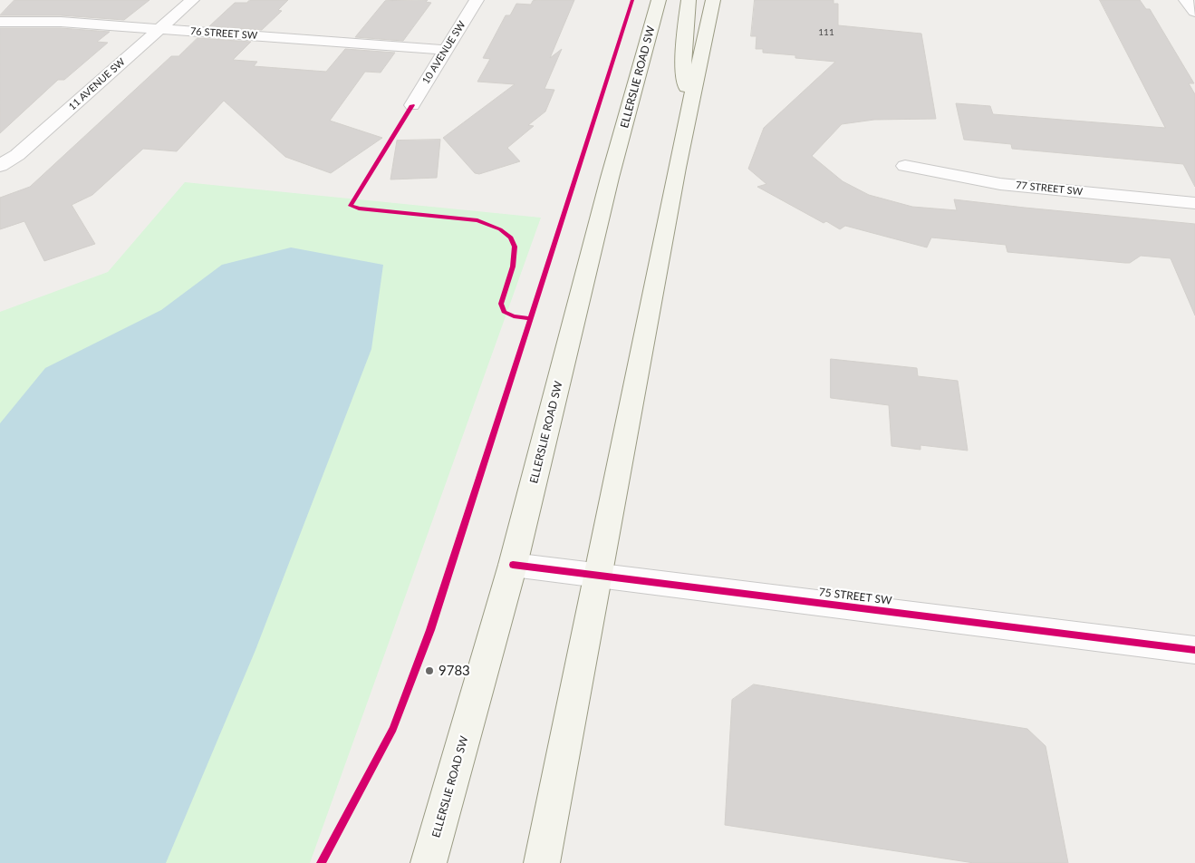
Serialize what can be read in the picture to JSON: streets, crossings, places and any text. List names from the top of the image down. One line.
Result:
{"streets":{"main road":["ELLERSLIE ROAD SW"],"street":["76 STREET SW","10 AVENUE SW","11 AVENUE SW","77 STREET SW","75 STREET SW"]},"crossings":[["76 STREET SW","10 AVENUE SW"],["76 STREET SW","11 AVENUE SW"],["ELLERSLIE ROAD SW","75 STREET SW"]],"places":["9783"],"house_numbers":["111"]}
